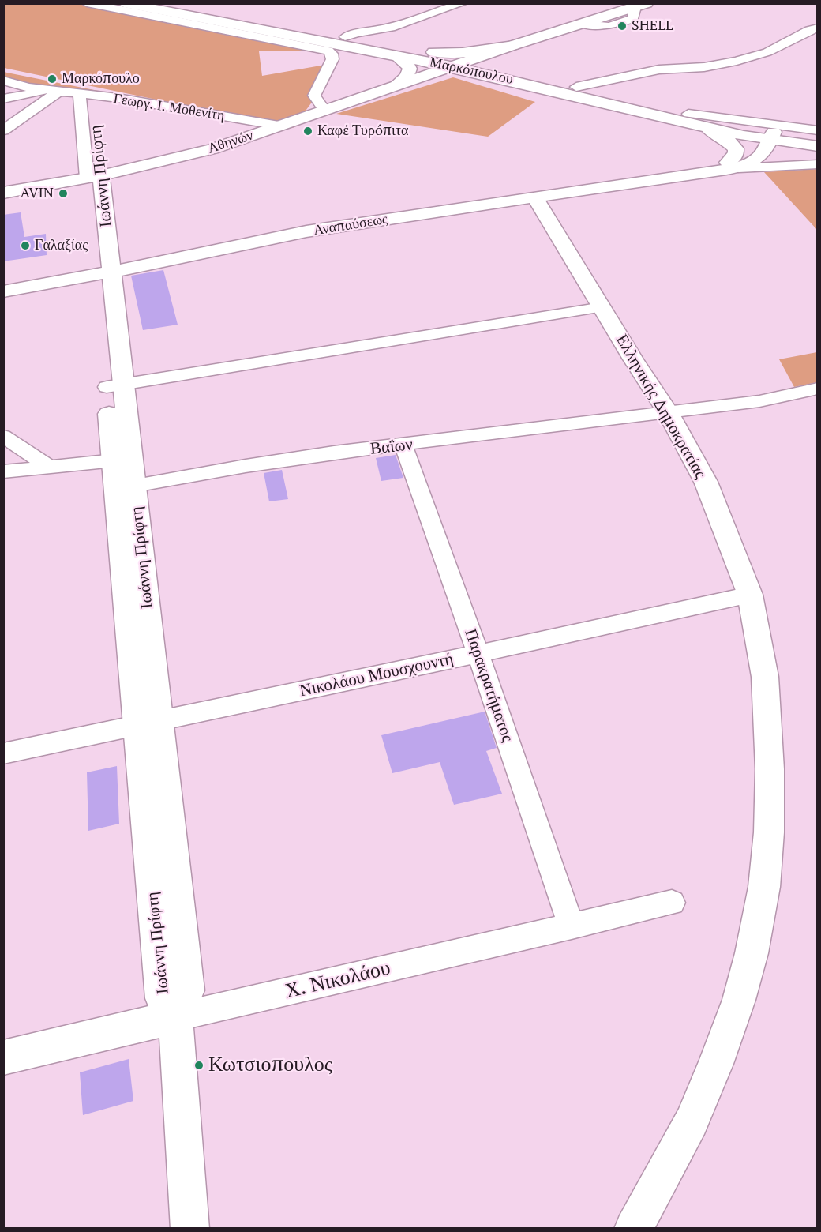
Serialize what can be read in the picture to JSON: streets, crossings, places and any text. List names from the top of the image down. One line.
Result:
{"streets":{"main road":["Μαρκόπουλου","Αθηνών","Ιωάννη Πρίφτη","Αναπαύσεως","Ελληνικής Δημοκρατίας","Χ. Νικολάου"],"street":["Γεωργ. Ι. Μοθενίτη","Βαΐων","Νικολάου Μουσχουντή","Παρακρατήματος"]},"crossings":[["Μαρκόπουλου","Αθηνών"],["Μαρκόπουλου","Αναπαύσεως"],["Γεωργ. Ι. Μοθενίτη","Αθηνών"],["Γεωργ. Ι. Μοθενίτη","Ιωάννη Πρίφτη"],["Αθηνών","Ιωάννη Πρίφτη"],["Ιωάννη Πρίφτη","Αναπαύσεως"],["Ιωάννη Πρίφτη","Βαΐων"],["Ιωάννη Πρίφτη","Νικολάου Μουσχουντή"],["Ιωάννη Πρίφτη","Χ. Νικολάου"],["Αναπαύσεως","Ελληνικής Δημοκρατίας"],["Ελληνικής Δημοκρατίας","Βαΐων"],["Ελληνικής Δημοκρατίας","Νικολάου Μουσχουντή"],["Βαΐων","Παρακρατήματος"],["Νικολάου Μουσχουντή","Παρακρατήματος"],["Παρακρατήματος","Χ. Νικολάου"]],"places":["SHELL","Μαρκόπουλο","Καφέ Τυρóπιτα","AVIN","Γαλαξίας","Κωτσιοπουλος"]}
